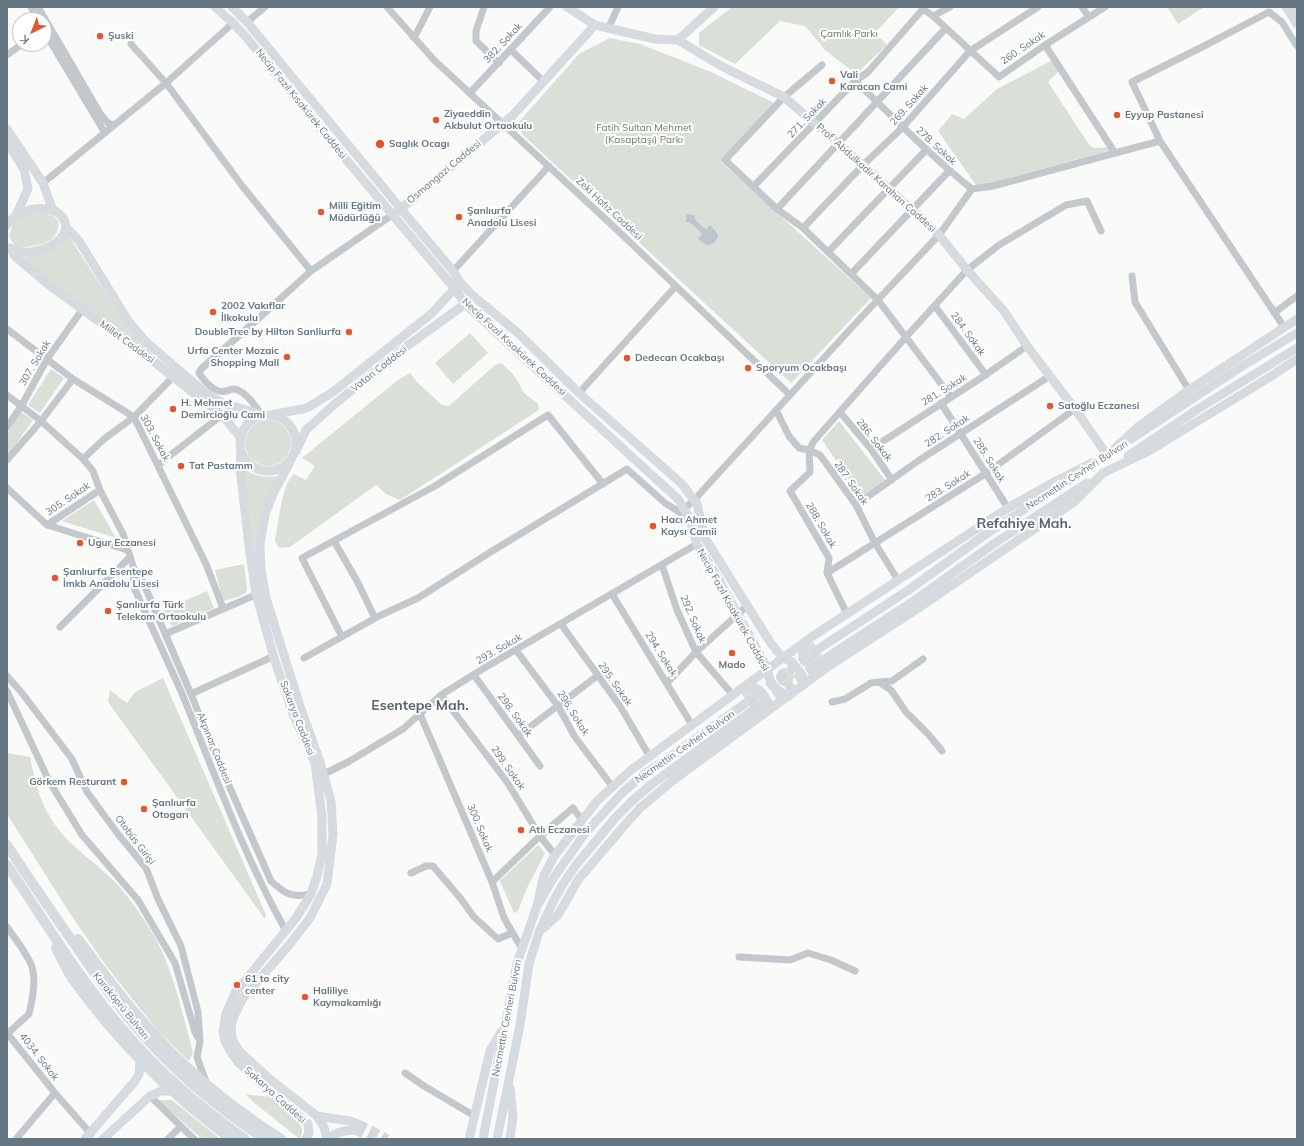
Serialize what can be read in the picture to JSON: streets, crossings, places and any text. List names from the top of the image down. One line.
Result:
{"streets":{"highway":["Karaköprü Bulvarı"],"main road":["Necip Fazıl Kısakürek Caddesi","Osmangazi Caddesi","Prof. Abdulkadir Karahan Caddesi","Millet Caddesi","Vatan Caddesi","Necmettin Cevheri Bulvarı","Sakarya Caddesi"],"street":["382. Sokak","260. Sokak","269. Sokak","271. Sokak","278. Sokak","Zeki Hafız Caddesi","284. Sokak","307. Sokak","281. Sokak","282. Sokak","303. Sokak","286. Sokak","285. Sokak","287. Sokak","283. Sokak","305. Sokak","288. Sokak","292. Sokak","293. Sokak","294. Sokak","295. Sokak","296. Sokak","298. Sokak","Akpınar Caddesi","299. Sokak","300. Sokak","Otobüs Girişi","4034. Sokak"]},"crossings":[["382. Sokak","Zeki Hafız Caddesi"],["260. Sokak","269. Sokak"],["260. Sokak","271. Sokak"],["Necip Fazıl Kısakürek Caddesi","Osmangazi Caddesi"],["Necip Fazıl Kısakürek Caddesi","Vatan Caddesi"],["Necip Fazıl Kısakürek Caddesi","Necmettin Cevheri Bulvarı"],["Necip Fazıl Kısakürek Caddesi","293. Sokak"],["269. Sokak","278. Sokak"],["269. Sokak","Prof. Abdulkadir Karahan Caddesi"],["271. Sokak","278. Sokak"],["271. Sokak","Prof. Abdulkadir Karahan Caddesi"],["Osmangazi Caddesi","Prof. Abdulkadir Karahan Caddesi"],["Osmangazi Caddesi","Zeki Hafız Caddesi"],["Prof. Abdulkadir Karahan Caddesi","281. Sokak"],["Prof. Abdulkadir Karahan Caddesi","282. Sokak"],["Prof. Abdulkadir Karahan Caddesi","Necmettin Cevheri Bulvarı"],["Prof. Abdulkadir Karahan Caddesi","283. Sokak"],["284. Sokak","281. Sokak"],["Millet Caddesi","307. Sokak"],["Millet Caddesi","Vatan Caddesi"],["Millet Caddesi","Sakarya Caddesi"],["307. Sokak","303. Sokak"],["307. Sokak","Akpınar Caddesi"],["Vatan Caddesi","Sakarya Caddesi"],["281. Sokak","286. Sokak"],["281. Sokak","285. Sokak"],["282. Sokak","286. Sokak"],["282. Sokak","285. Sokak"],["282. Sokak","287. Sokak"],["285. Sokak","283. Sokak"],["Necmettin Cevheri Bulvarı","300. Sokak"],["287. Sokak","283. Sokak"],["287. Sokak","288. Sokak"],["283. Sokak","288. Sokak"],["305. Sokak","Akpınar Caddesi"],["292. Sokak","293. Sokak"],["293. Sokak","294. Sokak"],["293. Sokak","295. Sokak"],["293. Sokak","296. Sokak"],["293. Sokak","298. Sokak"],["293. Sokak","Sakarya Caddesi"],["293. Sokak","299. Sokak"],["293. Sokak","300. Sokak"],["Sakarya Caddesi","Akpınar Caddesi"]],"districts":["Refahiye Mah.","Esentepe Mah."],"parks":["Çamlık Parkı","Fatih Sultan Mehmet (Kasaptaşı) Parkı"],"places":["Şuski","Vali Karacan Cami","Eyyup Pastanesi","Ziyaeddin Akbulut Ortaokulu","Saglık Ocagı","Milli Eğitim Müdürlüğü","Şanlıurfa Anadolu Lisesi","2002 Vakıflar İlkokulu","DoubleTree by Hilton Sanliurfa","Urfa Center Mozaic Shopping Mall","Dedecan Ocakbaşı","Sporyum Ocakbaşı","Satoğlu Eczanesi","H. Mehmet Demircioğlu Cami","Tat Pastamm","Hacı Ahmet Kaysı Camii","Ugur Eczanesi","Şanlıurfa Esentepe İmkb Anadolu Lisesi","Şanlıurfa Türk Telekom Ortaokulu","Mado","Görkem Resturant","Şanlıurfa Otogarı","Atlı Eczanesi","61 to city center","Haliliye Kaymakamlığı"],"north":"bottom left"}
